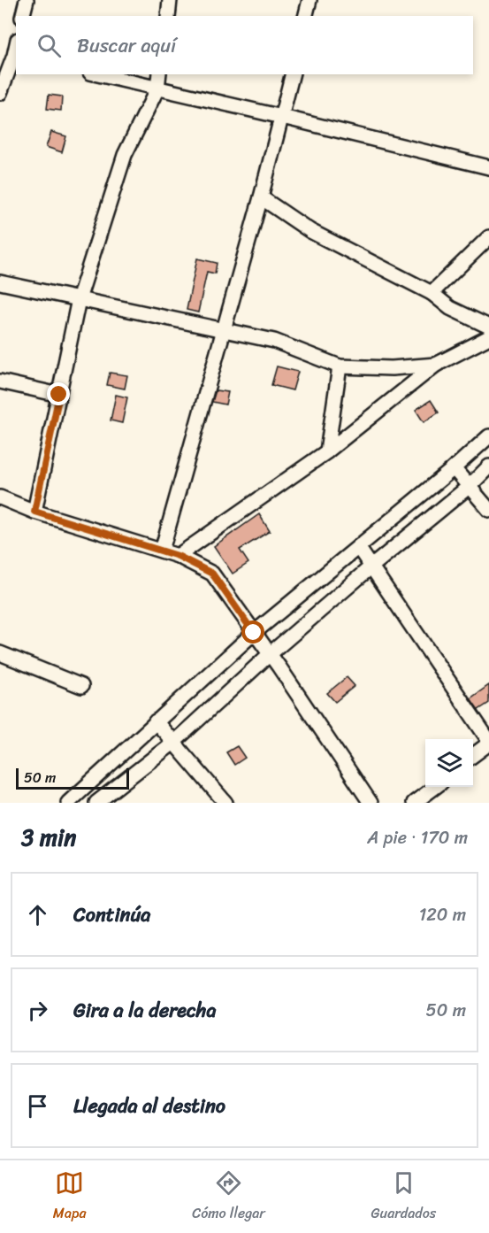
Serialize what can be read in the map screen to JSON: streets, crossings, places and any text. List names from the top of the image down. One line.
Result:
{"scale_bar":"50 m","page":{"search":"Buscar aquí","scale":"50 m","heading":["3 min","A pie · 170 m"],"list":[["Continúa","120 m"],["Gira a la derecha","50 m"],"Llegada al destino"],"nav":["Mapa","Cómo llegar","Guardados"]}}
